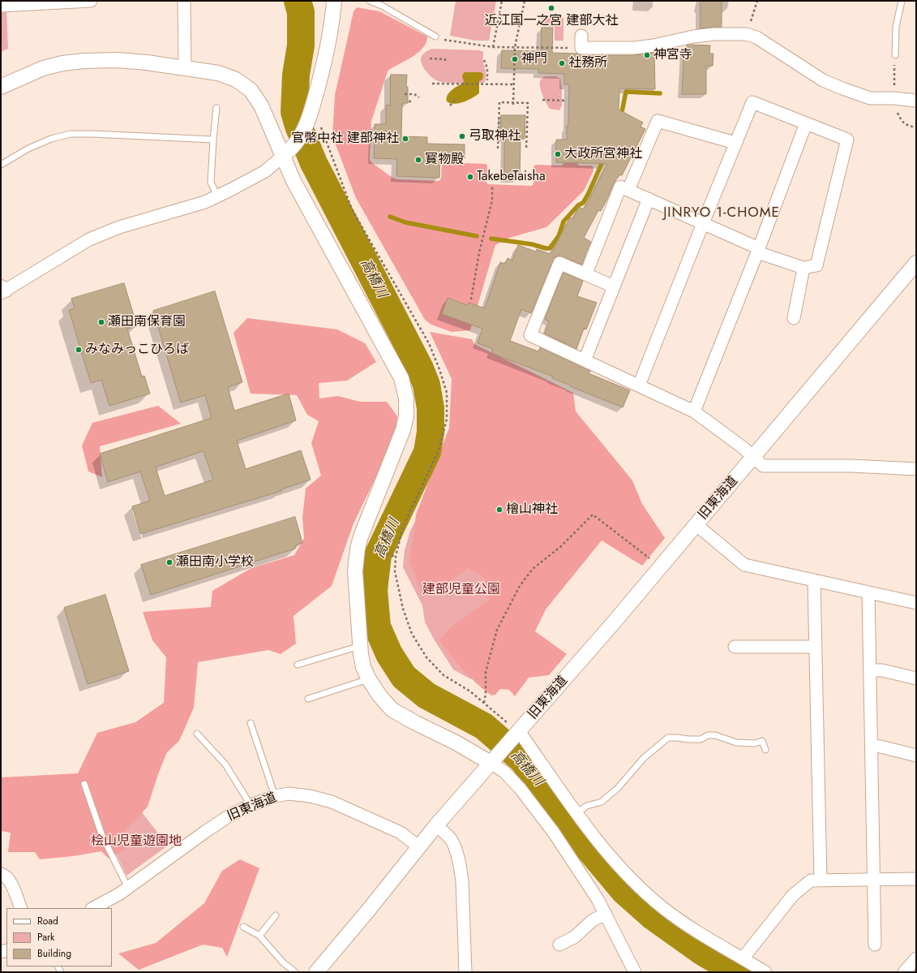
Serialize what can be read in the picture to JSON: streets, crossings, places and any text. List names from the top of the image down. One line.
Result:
{"streets":{"street":["旧東海道"]},"districts":["JINRYO 1-CHOME"],"water":["高橋川"],"parks":["建部児童公園","桧山児童遊園地"],"places":["近江国一之宮 建部大社","神宮寺","神門","社務所","弓取神社","官幣中社 建部神社","大政所宮神社","寳物殿","TakebeTaisha","瀬田南保育園","みなみっこひろば","檜山神社","瀬田南小学校"],"legend":["Road","Park","Building"]}
